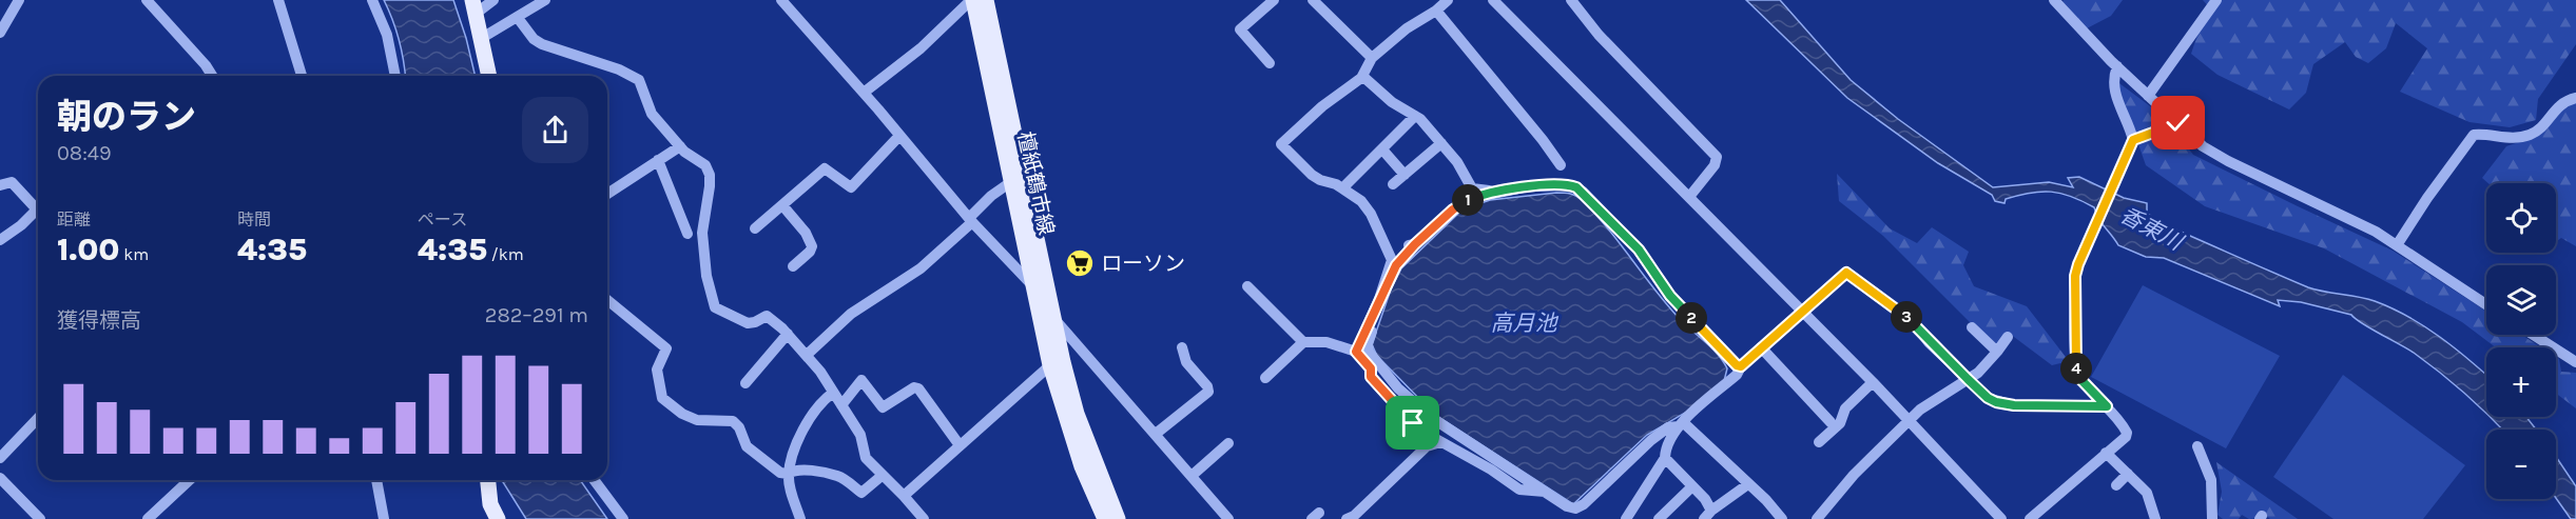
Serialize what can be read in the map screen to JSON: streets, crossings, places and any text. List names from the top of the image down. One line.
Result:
{"streets":{"main road":["檀紙鶴市線"]},"water":["香東川","高月池"],"places":{"supermarket":["ローソン"]},"page":{"heading":["朝のラン","08:49"],"map_buttons":["+","−"],"stats":[["距離","1.00 km"],["時間","4:35"],["ペース","4:35 /km"]],"pins":["1","3","2","4"],"chart":["獲得標高","282–291 m"]}}
